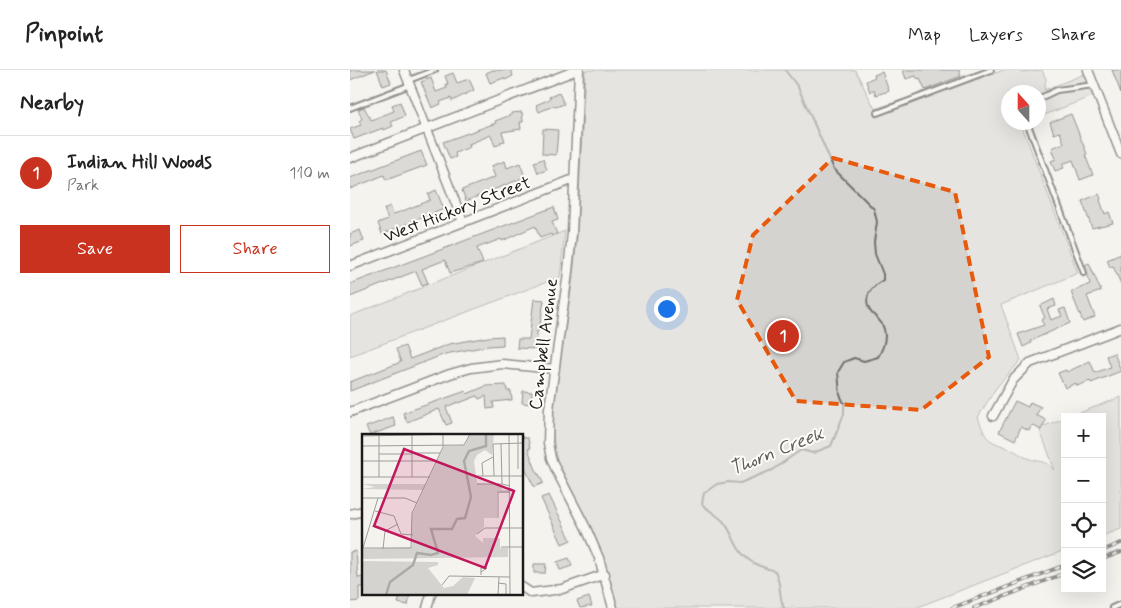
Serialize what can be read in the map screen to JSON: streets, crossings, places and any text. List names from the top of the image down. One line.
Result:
{"streets":{"street":["West Hickory Street","Campbell Avenue"]},"crossings":[["West Hickory Street","Campbell Avenue"]],"water":["Thorn Creek"],"north":"top","page":{"header":"Pinpoint","nav":["Map","Layers","Share"],"heading":"Nearby","list":[{"mark":"1","name":"Indian Hill Woods","note":"Park","value":"110 m"}],"buttons":["Save","Share"],"pins":"1","map_buttons":["+","−"]}}
